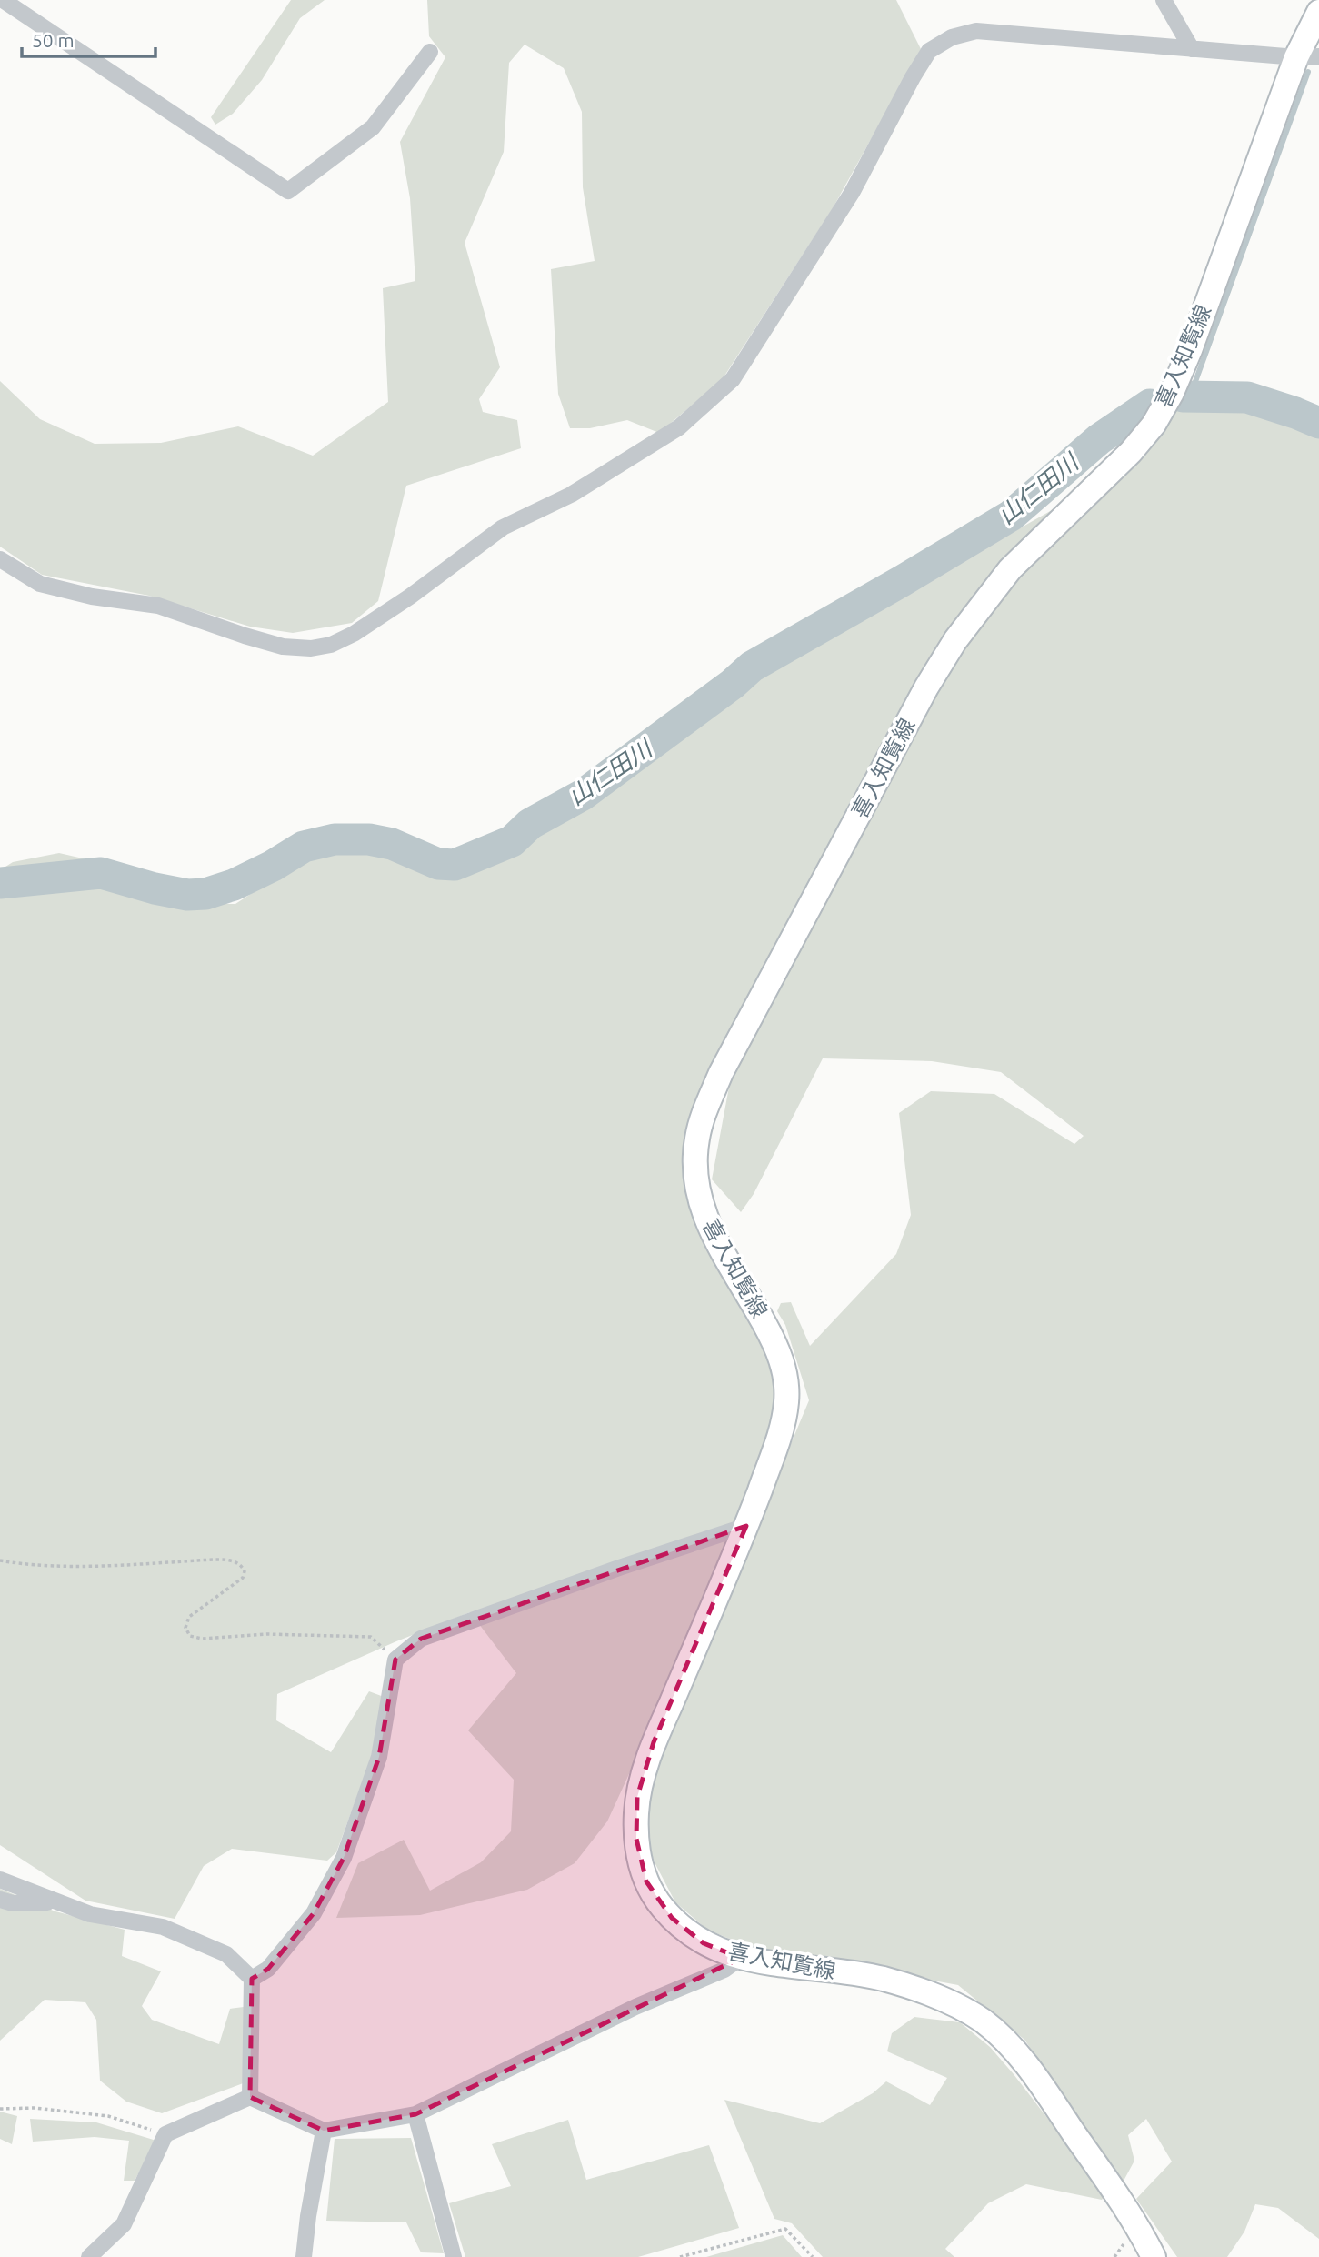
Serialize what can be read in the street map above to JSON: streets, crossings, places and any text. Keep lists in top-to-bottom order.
{
  "streets": {
    "main road": ["喜入知覧線"]
  },
  "water": ["山仁田川"],
  "scale_bar": "50 m"
}
